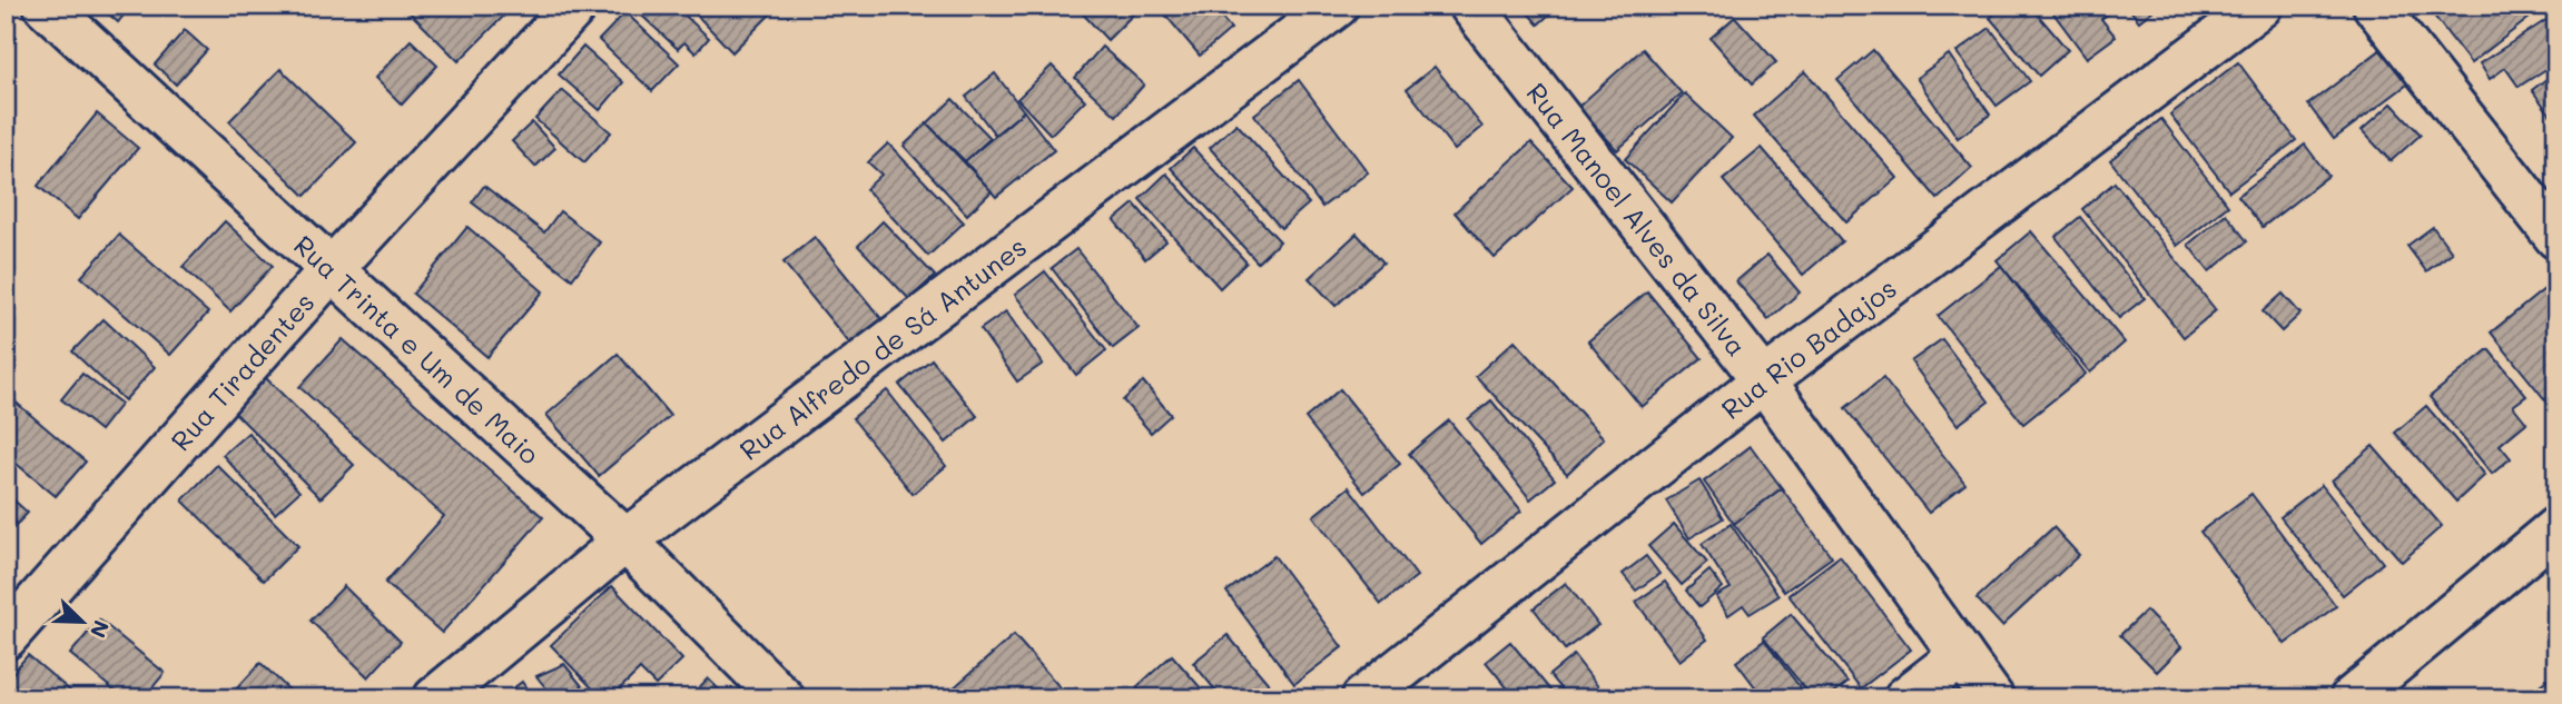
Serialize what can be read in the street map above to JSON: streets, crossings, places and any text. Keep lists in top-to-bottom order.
{
  "streets": {
    "street": [
      "Rua Manoel Alves da Silva",
      "Rua Alfredo de Sá Antunes",
      "Rua Rio Badajos",
      "Rua Trinta e Um de Maio",
      "Rua Tiradentes"
    ]
  },
  "crossings": [
    ["Rua Manoel Alves da Silva", "Rua Rio Badajos"],
    ["Rua Alfredo de Sá Antunes", "Rua Trinta e Um de Maio"],
    ["Rua Trinta e Um de Maio", "Rua Tiradentes"]
  ],
  "north": "bottom right"
}
